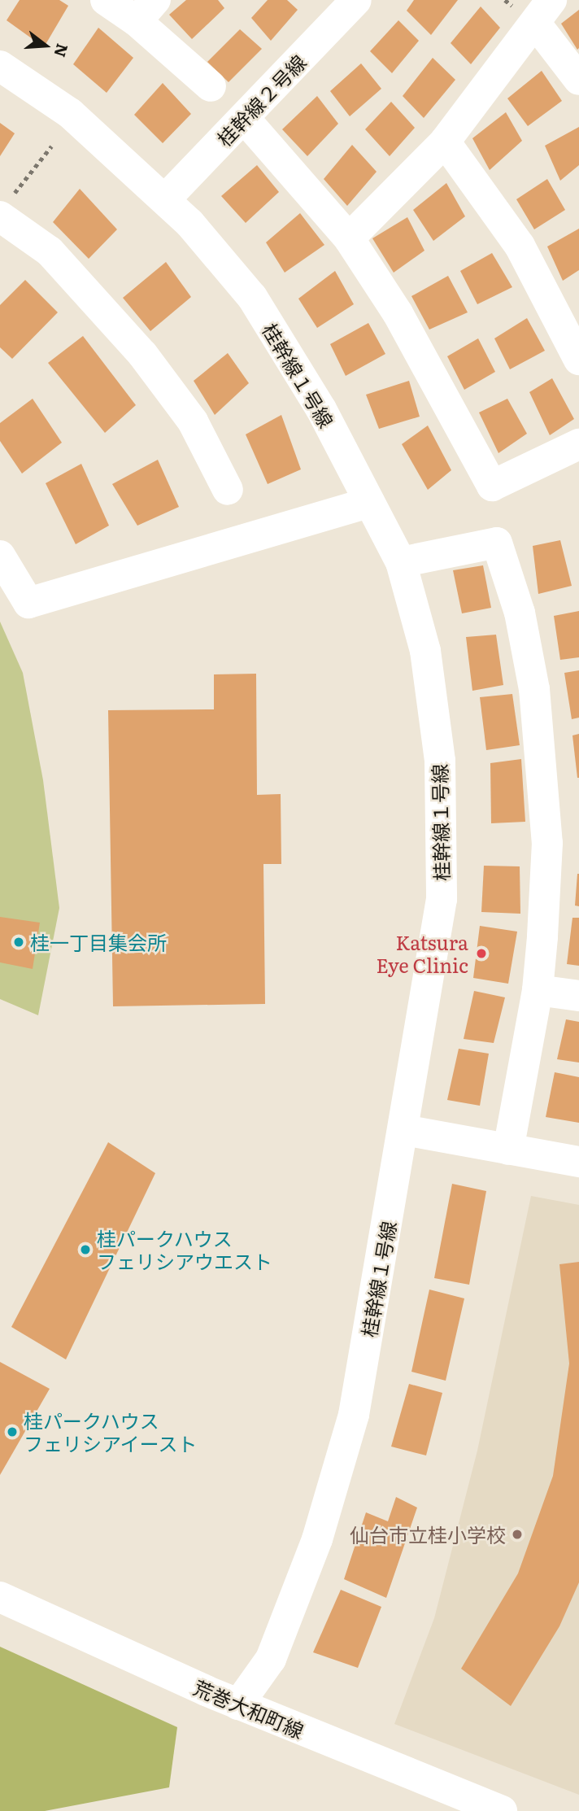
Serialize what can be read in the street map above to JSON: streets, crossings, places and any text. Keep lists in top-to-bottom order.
{
  "streets": {
    "street": ["桂幹線２号線", "桂幹線１号線", "荒巻大和町線"]
  },
  "crossings": [
    ["桂幹線２号線", "桂幹線１号線"],
    ["桂幹線１号線", "荒巻大和町線"]
  ],
  "places": [
    "桂一丁目集会所",
    "Katsura Eye Clinic",
    "桂パークハウス フェリシアウエスト",
    "桂パークハウス フェリシアイースト",
    "仙台市立桂小学校"
  ],
  "north": "right"
}
